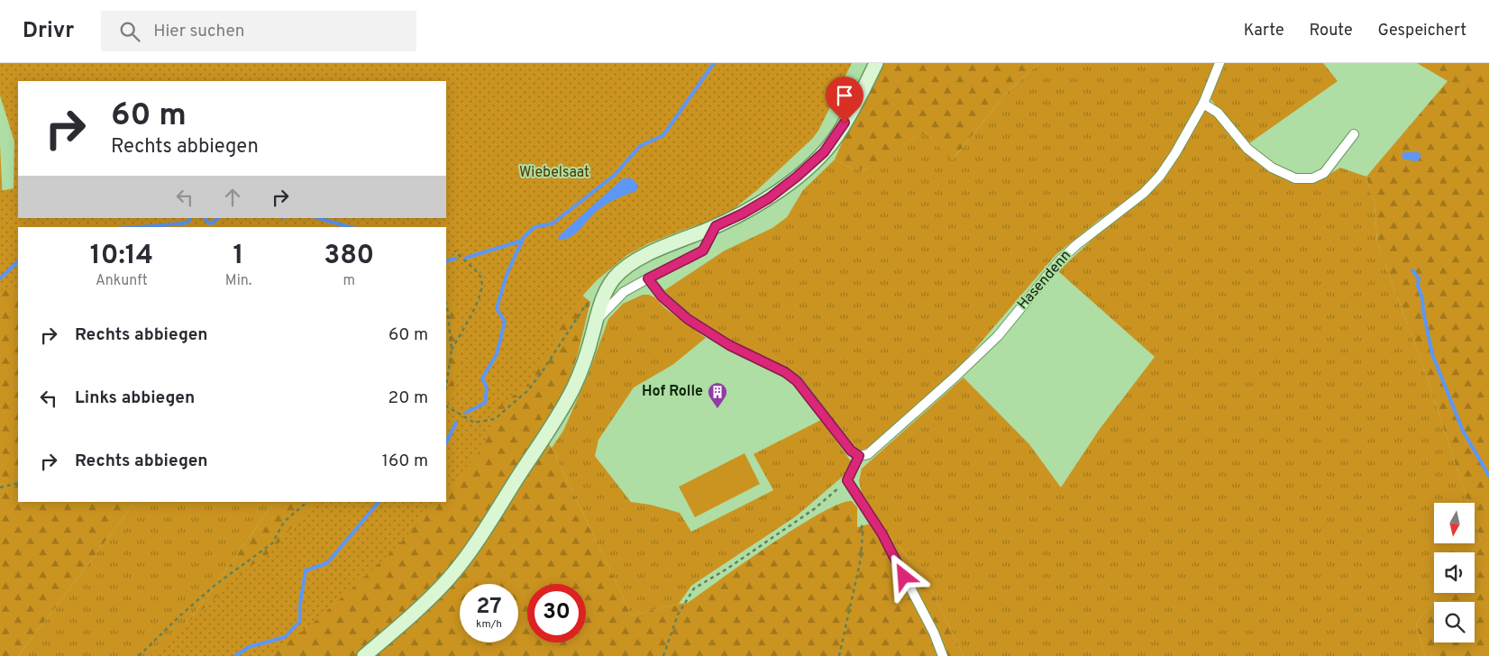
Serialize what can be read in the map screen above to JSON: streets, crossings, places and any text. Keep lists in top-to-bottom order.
{
  "streets": {
    "street": ["Hasendenn"]
  },
  "parks": ["Wiebelsaat"],
  "places": {
    "building": ["Hof Rolle"]
  },
  "north": "bottom",
  "page": {
    "header": "Drivr",
    "search": "Hier suchen",
    "nav": ["Karte", "Route", "Gespeichert"],
    "turn": ["60 m", "Rechts abbiegen"],
    "eta": [
      "10:14",
      "Ankunft",
      "1",
      "Min.",
      "380",
      "m"
    ],
    "list": [
      {
        "name": "Rechts abbiegen",
        "value": "60 m"
      },
      {
        "name": "Links abbiegen",
        "value": "20 m"
      },
      {
        "name": "Rechts abbiegen",
        "value": "160 m"
      }
    ],
    "speed": "27 km/h",
    "limit": "30"
  }
}
